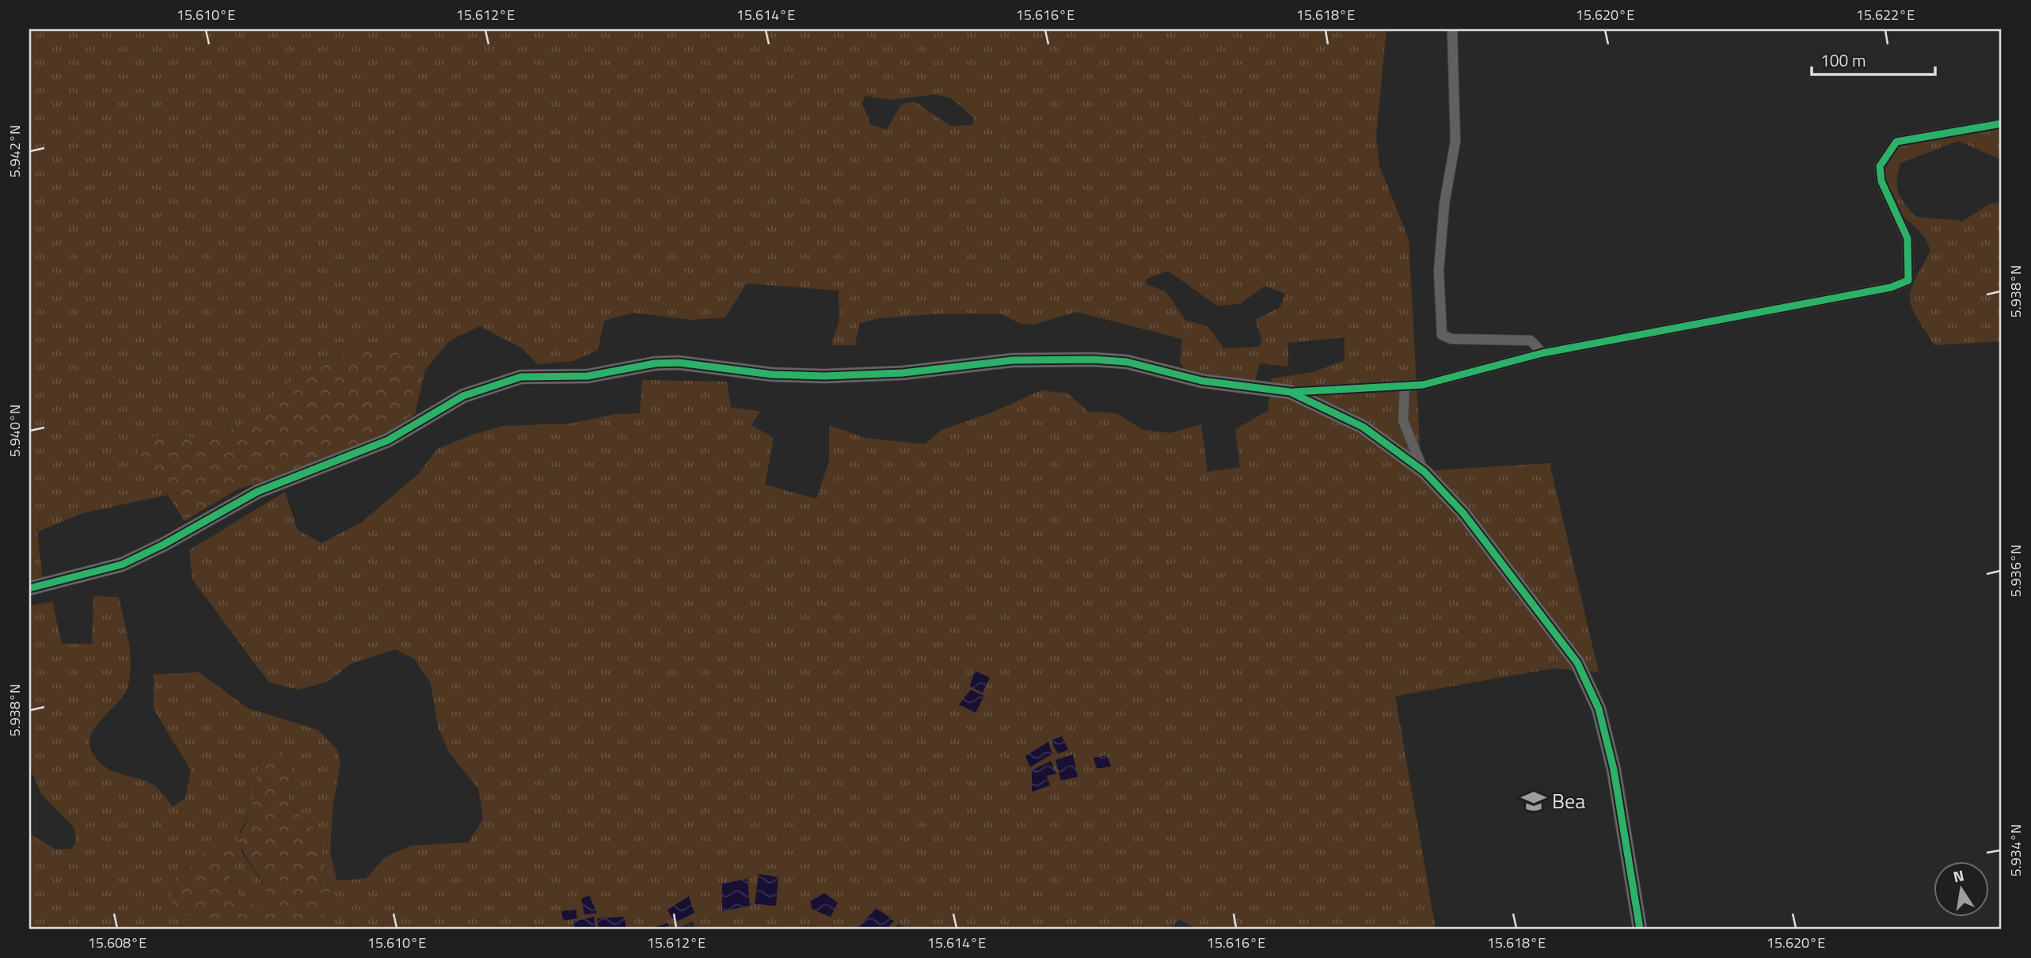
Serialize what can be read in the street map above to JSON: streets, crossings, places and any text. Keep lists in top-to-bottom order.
{
  "places": {
    "school or university": ["Bea"]
  },
  "scale_bar": "100 m",
  "north": "top",
  "coordinates": [
    "15.610°E",
    "15.612°E",
    "15.614°E",
    "15.616°E",
    "15.618°E",
    "15.620°E",
    "15.622°E",
    "5.942°N",
    "5.938°N",
    "5.940°N",
    "5.936°N",
    "5.934°N",
    "15.608°E"
  ]
}
